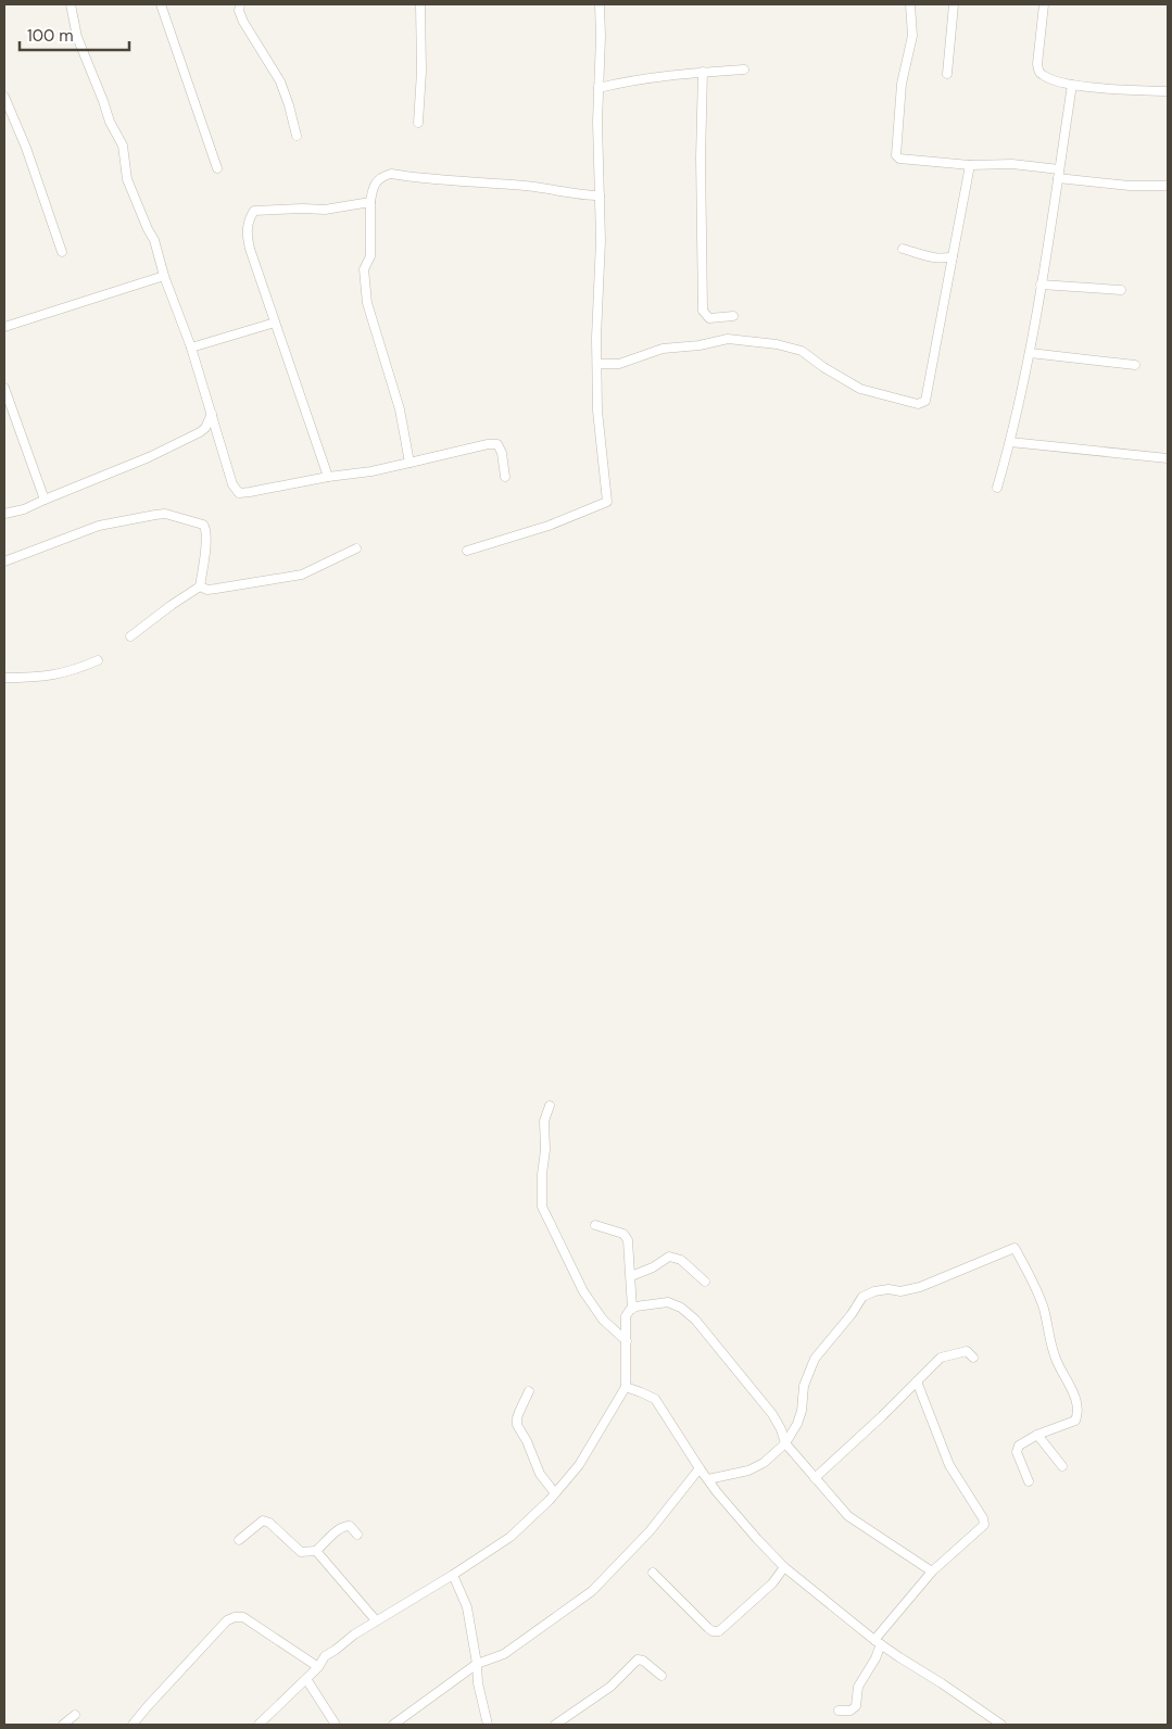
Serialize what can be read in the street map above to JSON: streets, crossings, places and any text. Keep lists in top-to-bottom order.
{
  "scale_bar": "100 m"
}
